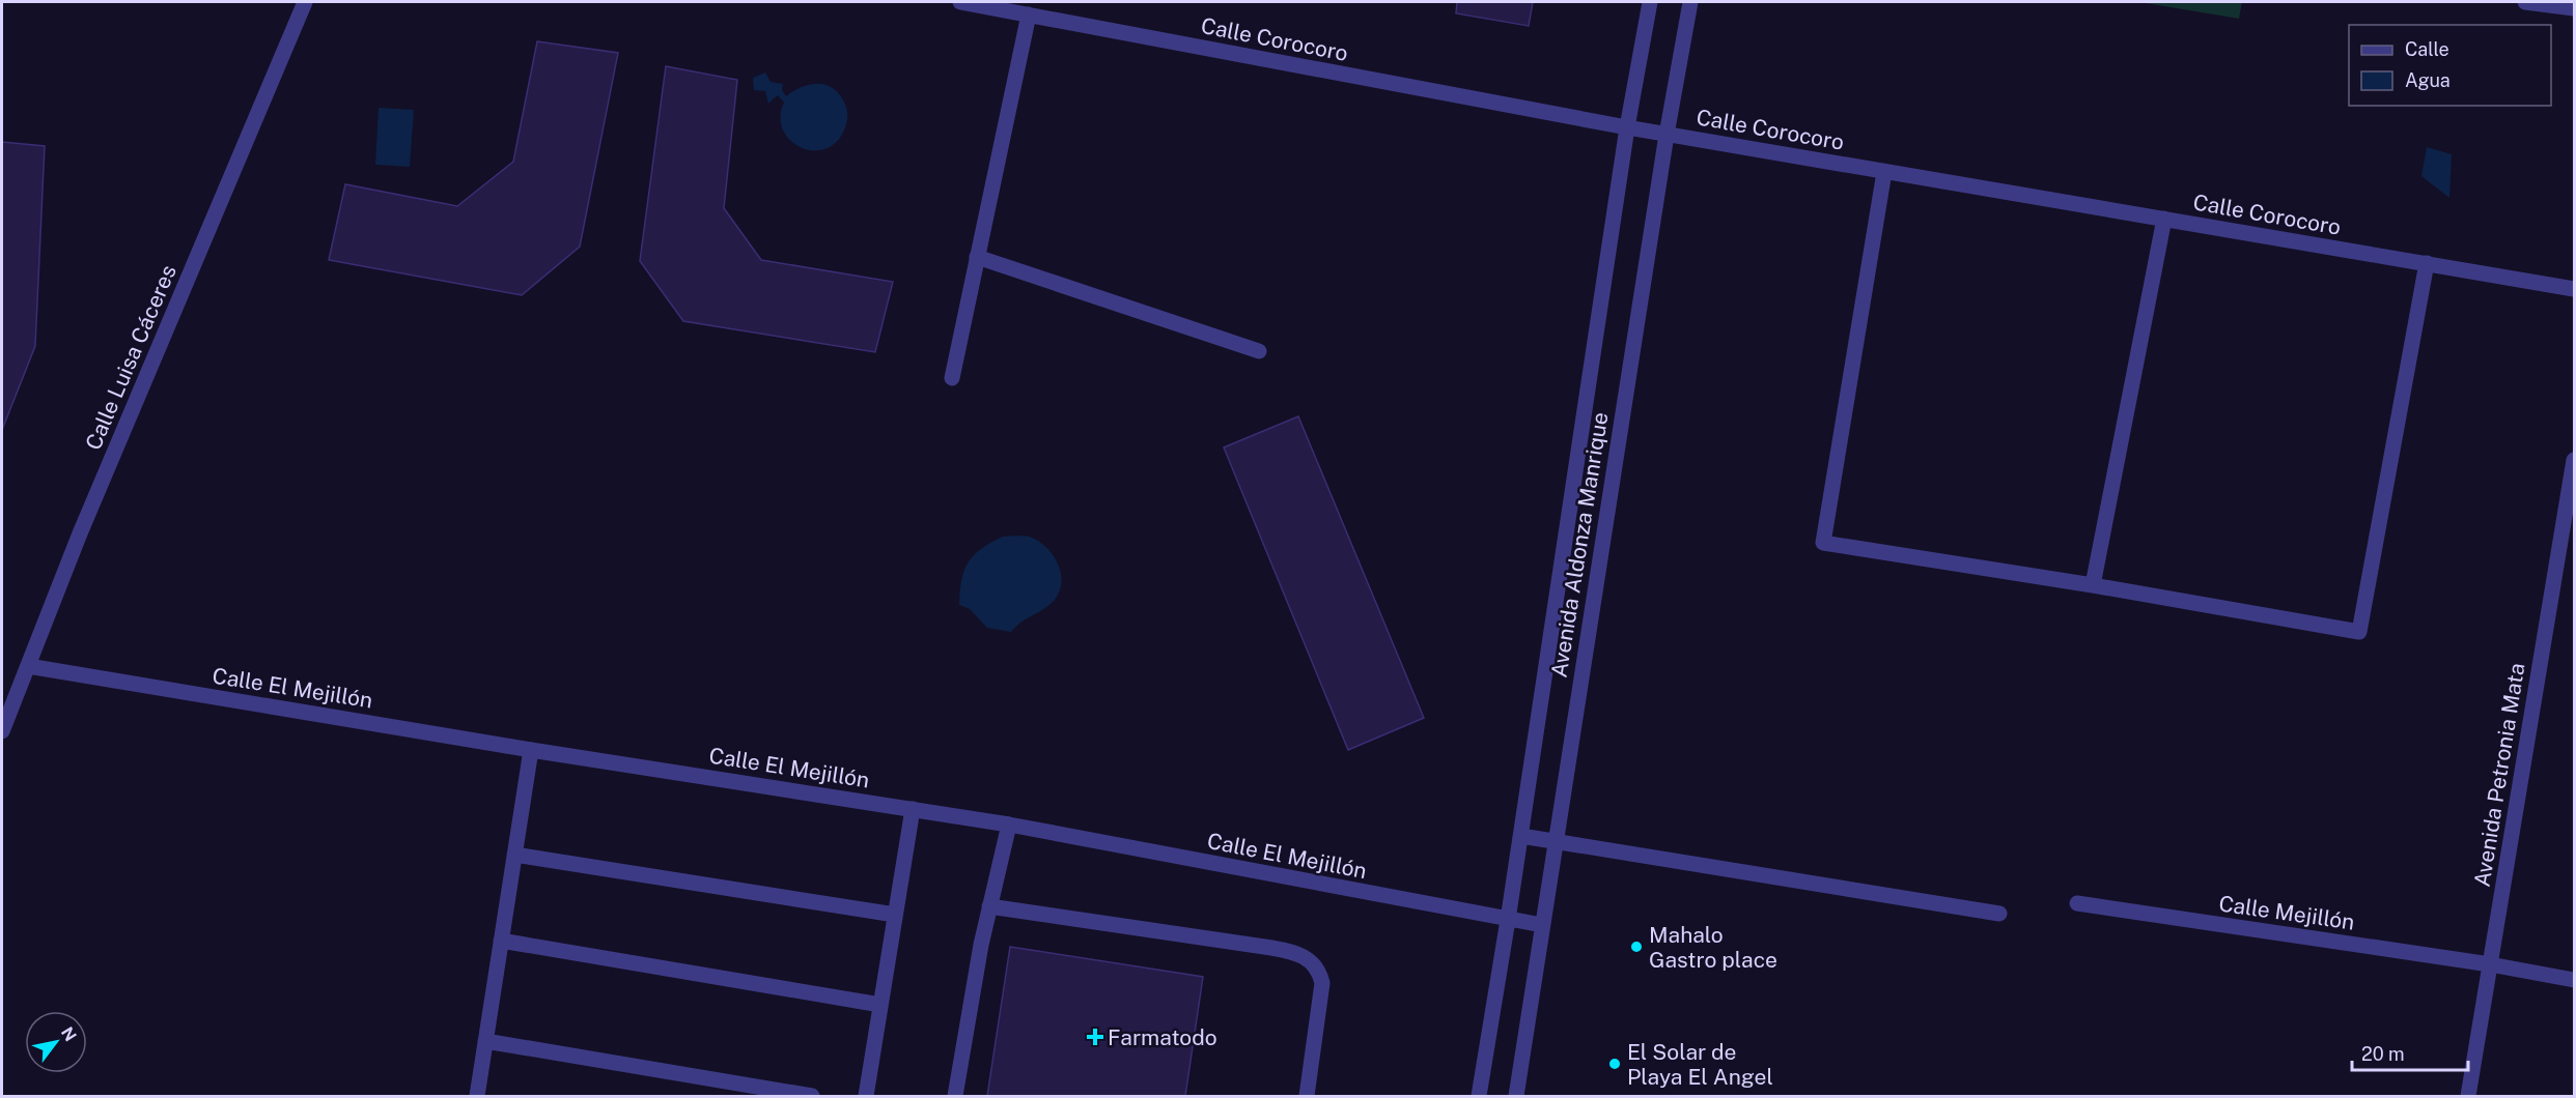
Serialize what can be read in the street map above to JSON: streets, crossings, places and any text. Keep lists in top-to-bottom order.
{
  "streets": {
    "street": [
      "Calle Corocoro",
      "Calle Luisa Cáceres",
      "Avenida Aldonza Manrique",
      "Calle El Mejillón",
      "Avenida Petronia Mata",
      "Calle Mejillón"
    ]
  },
  "crossings": [
    ["Calle Corocoro", "Avenida Aldonza Manrique"],
    ["Calle Luisa Cáceres", "Calle El Mejillón"],
    ["Avenida Aldonza Manrique", "Calle El Mejillón"],
    ["Avenida Petronia Mata", "Calle Mejillón"]
  ],
  "places": {
    "other": ["Mahalo Gastro place", "El Solar de Playa El Angel"],
    "health": ["Farmatodo"]
  },
  "legend": ["Calle", "Agua"],
  "scale_bar": "20 m",
  "north": "top right"
}
